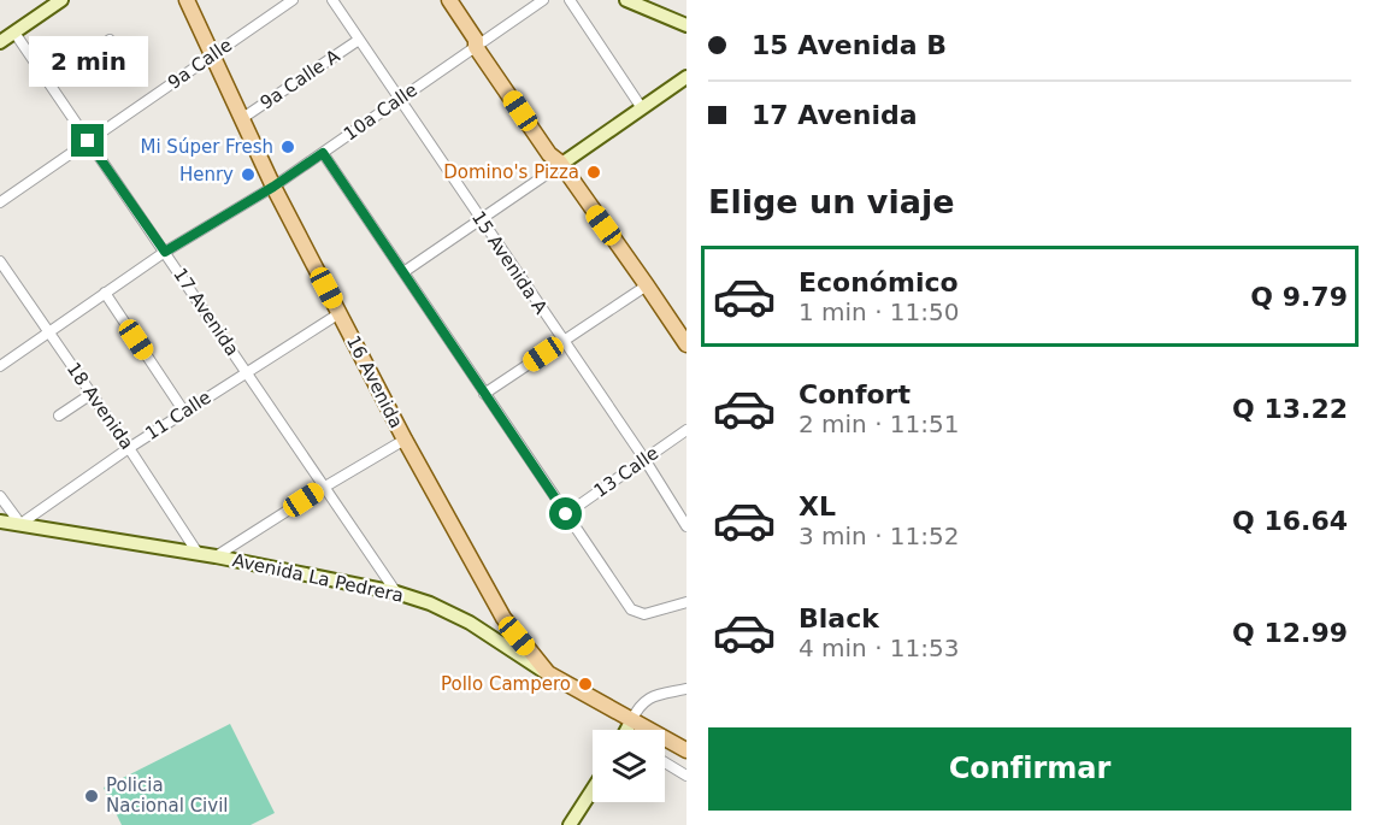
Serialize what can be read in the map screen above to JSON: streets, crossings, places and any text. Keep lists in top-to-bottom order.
{
  "streets": {
    "main road": ["16 Avenida", "Avenida La Pedrera"],
    "street": [
      "9a Calle",
      "9a Calle A",
      "10a Calle",
      "15 Avenida A",
      "17 Avenida",
      "18 Avenida",
      "11 Calle",
      "13 Calle"
    ]
  },
  "crossings": [
    ["9a Calle", "17 Avenida"],
    ["9a Calle", "16 Avenida"],
    ["9a Calle A", "15 Avenida A"],
    ["9a Calle A", "16 Avenida"],
    ["10a Calle", "15 Avenida A"],
    ["10a Calle", "17 Avenida"],
    ["10a Calle", "16 Avenida"],
    ["10a Calle", "18 Avenida"],
    ["15 Avenida A", "13 Calle"],
    ["17 Avenida", "11 Calle"],
    ["17 Avenida", "Avenida La Pedrera"],
    ["16 Avenida", "11 Calle"],
    ["16 Avenida", "Avenida La Pedrera"],
    ["18 Avenida", "11 Calle"],
    ["18 Avenida", "Avenida La Pedrera"],
    ["11 Calle", "Avenida La Pedrera"]
  ],
  "places": [
    "Mi Súper Fresh",
    "Domino's Pizza",
    "Henry",
    "Pollo Campero",
    "Policia Nacional Civil"
  ],
  "page": {
    "banner": ["15 Avenida B", "17 Avenida"],
    "bubble": "2 min",
    "heading": "Elige un viaje",
    "list": [
      {
        "name": "Económico",
        "note": "1 min · 11:50",
        "value": "Q 9.79"
      },
      {
        "name": "Confort",
        "note": "2 min · 11:51",
        "value": "Q 13.22"
      },
      {
        "name": "XL",
        "note": "3 min · 11:52",
        "value": "Q 16.64"
      },
      {
        "name": "Black",
        "note": "4 min · 11:53",
        "value": "Q 12.99"
      }
    ],
    "buttons": "Confirmar"
  }
}
